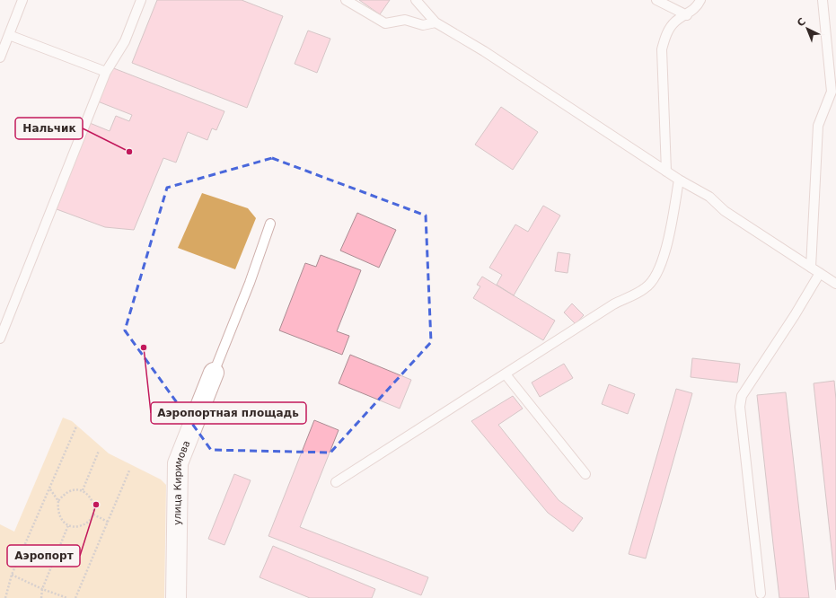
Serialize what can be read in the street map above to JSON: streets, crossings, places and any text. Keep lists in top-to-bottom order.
{
  "streets": {
    "main road": ["улица Киримова"]
  },
  "places": ["Нальчик", "Аэропортная площадь", "Аэропорт"],
  "north": "top left"
}
